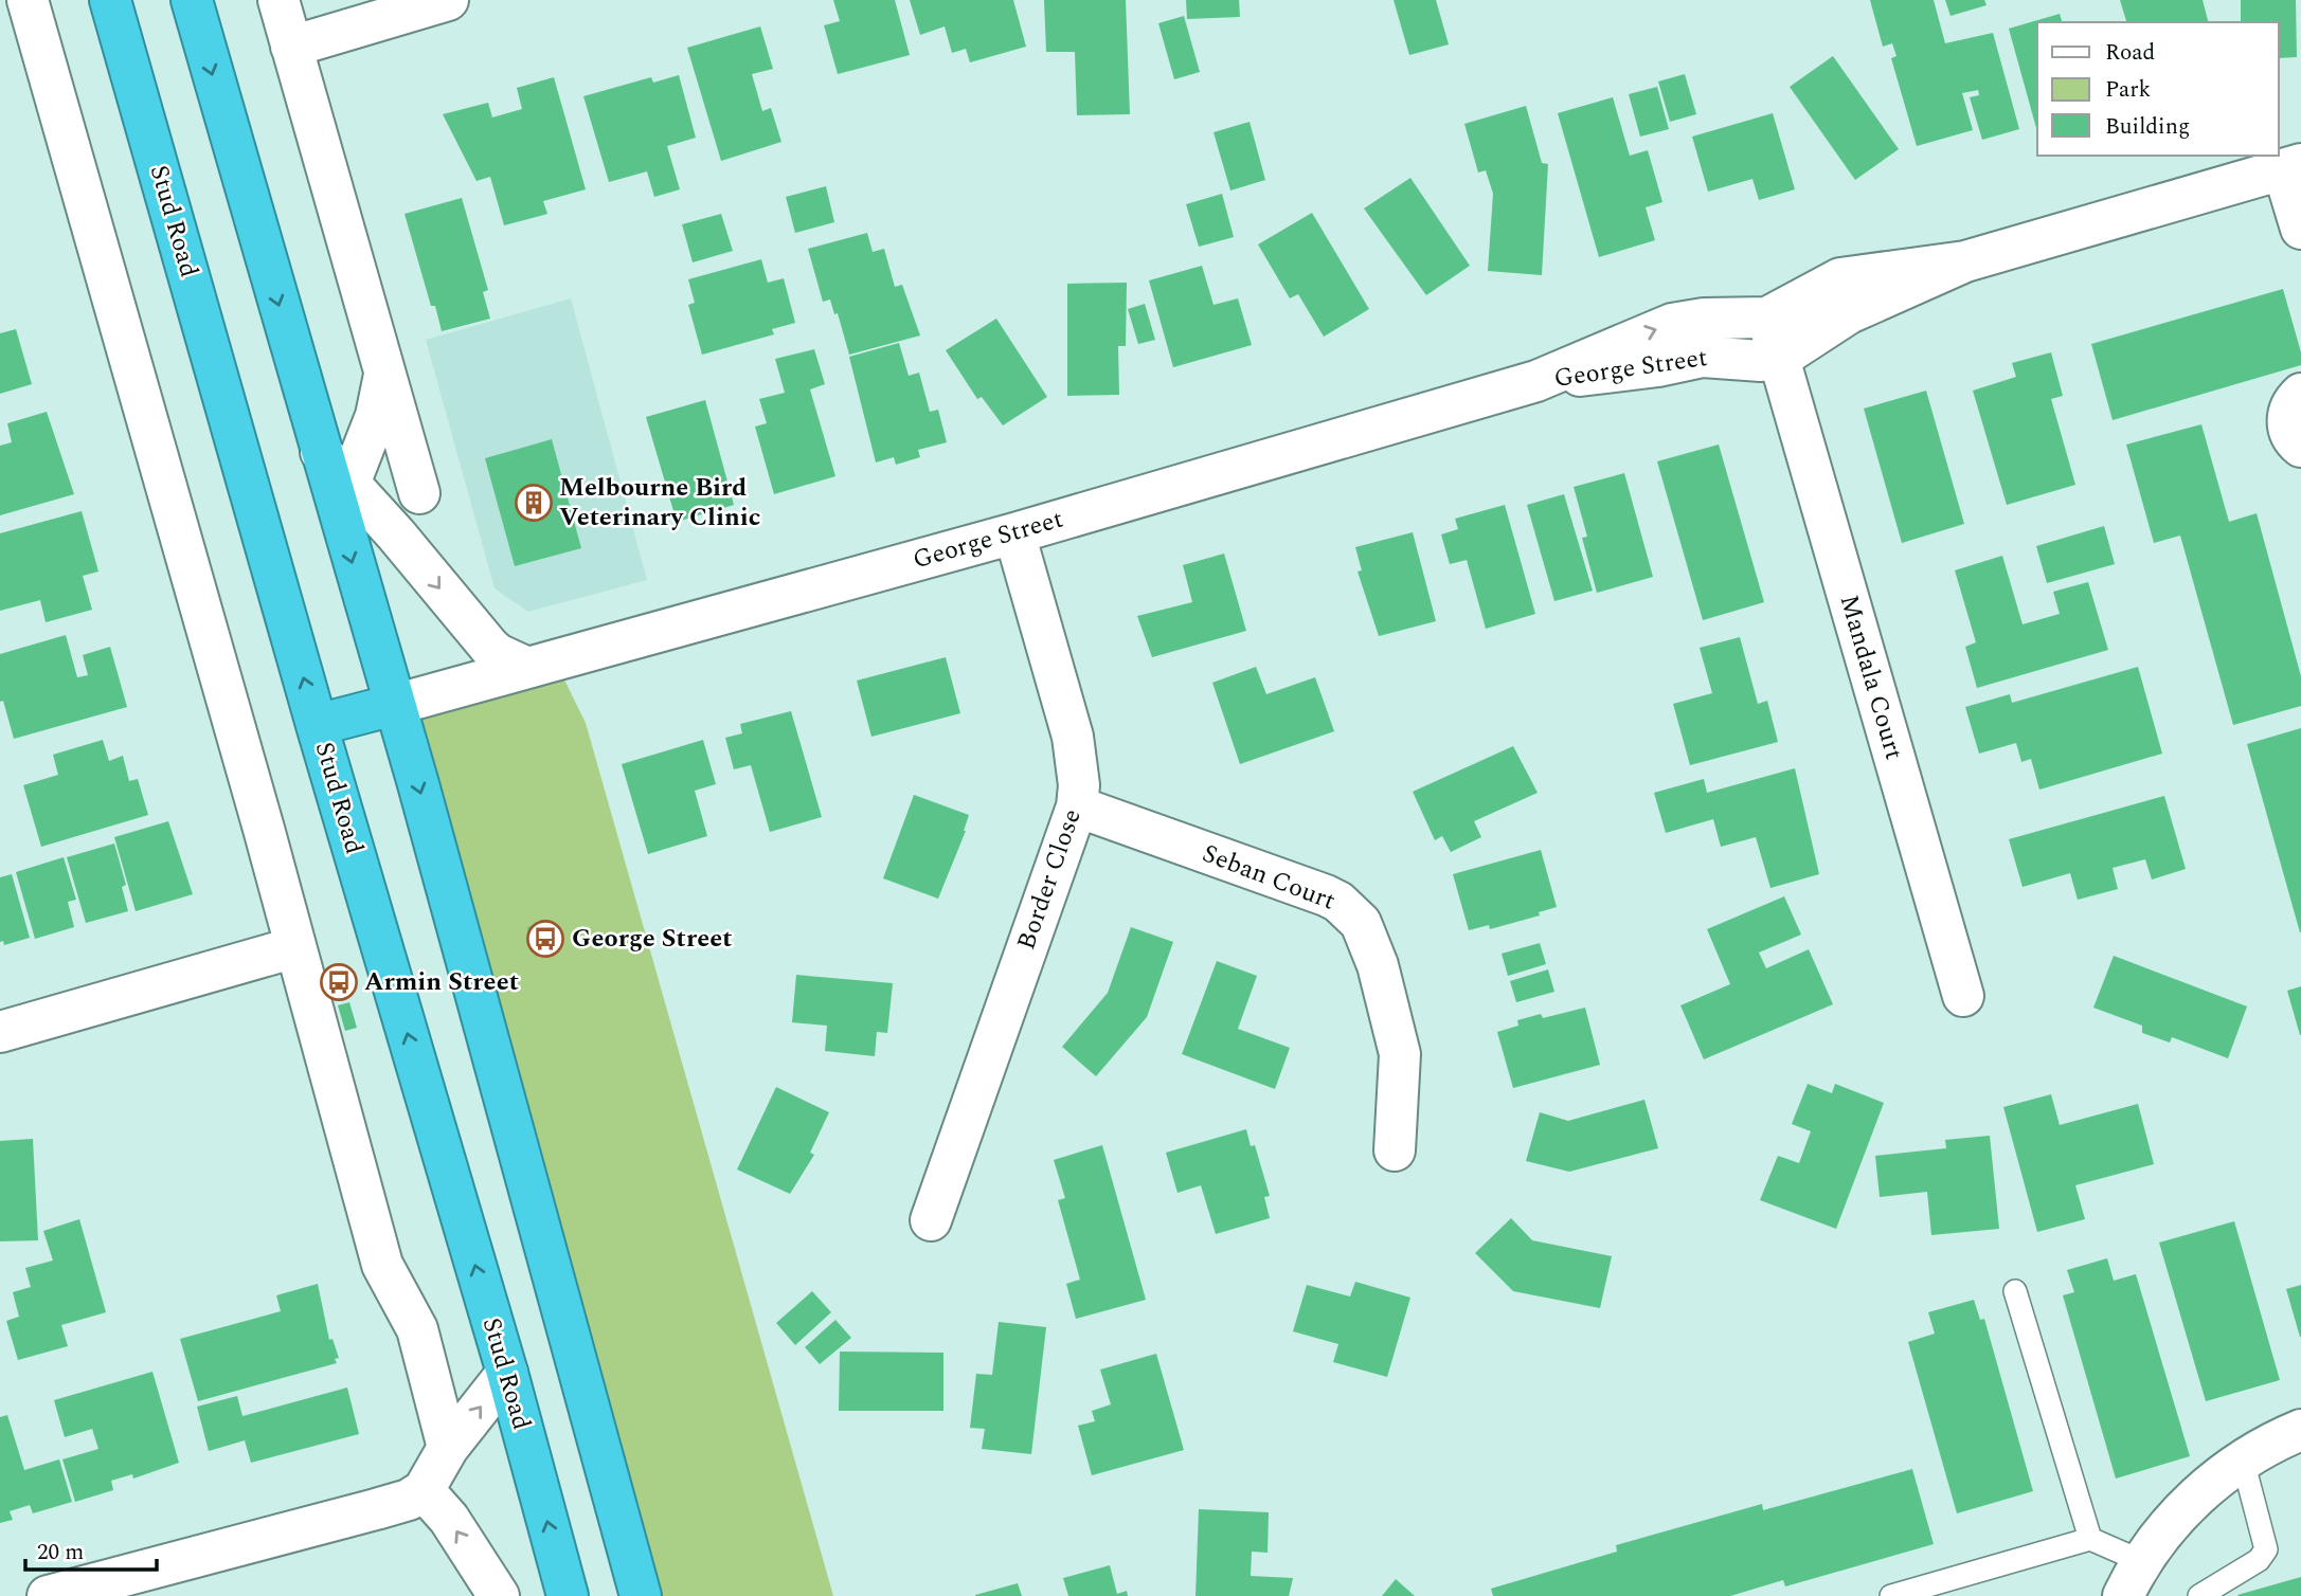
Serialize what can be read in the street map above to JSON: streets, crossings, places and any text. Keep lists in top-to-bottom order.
{
  "streets": {
    "highway": ["Stud Road"],
    "street": [
      "George Street",
      "Mandala Court",
      "Seban Court",
      "Border Close"
    ]
  },
  "crossings": [
    ["George Street", "Mandala Court"],
    ["George Street", "Border Close"],
    ["Seban Court", "Border Close"]
  ],
  "places": {
    "building": ["Melbourne Bird Veterinary Clinic"],
    "bus stop": ["George Street", "Armin Street"]
  },
  "legend": ["Road", "Park", "Building"],
  "scale_bar": "20 m"
}
